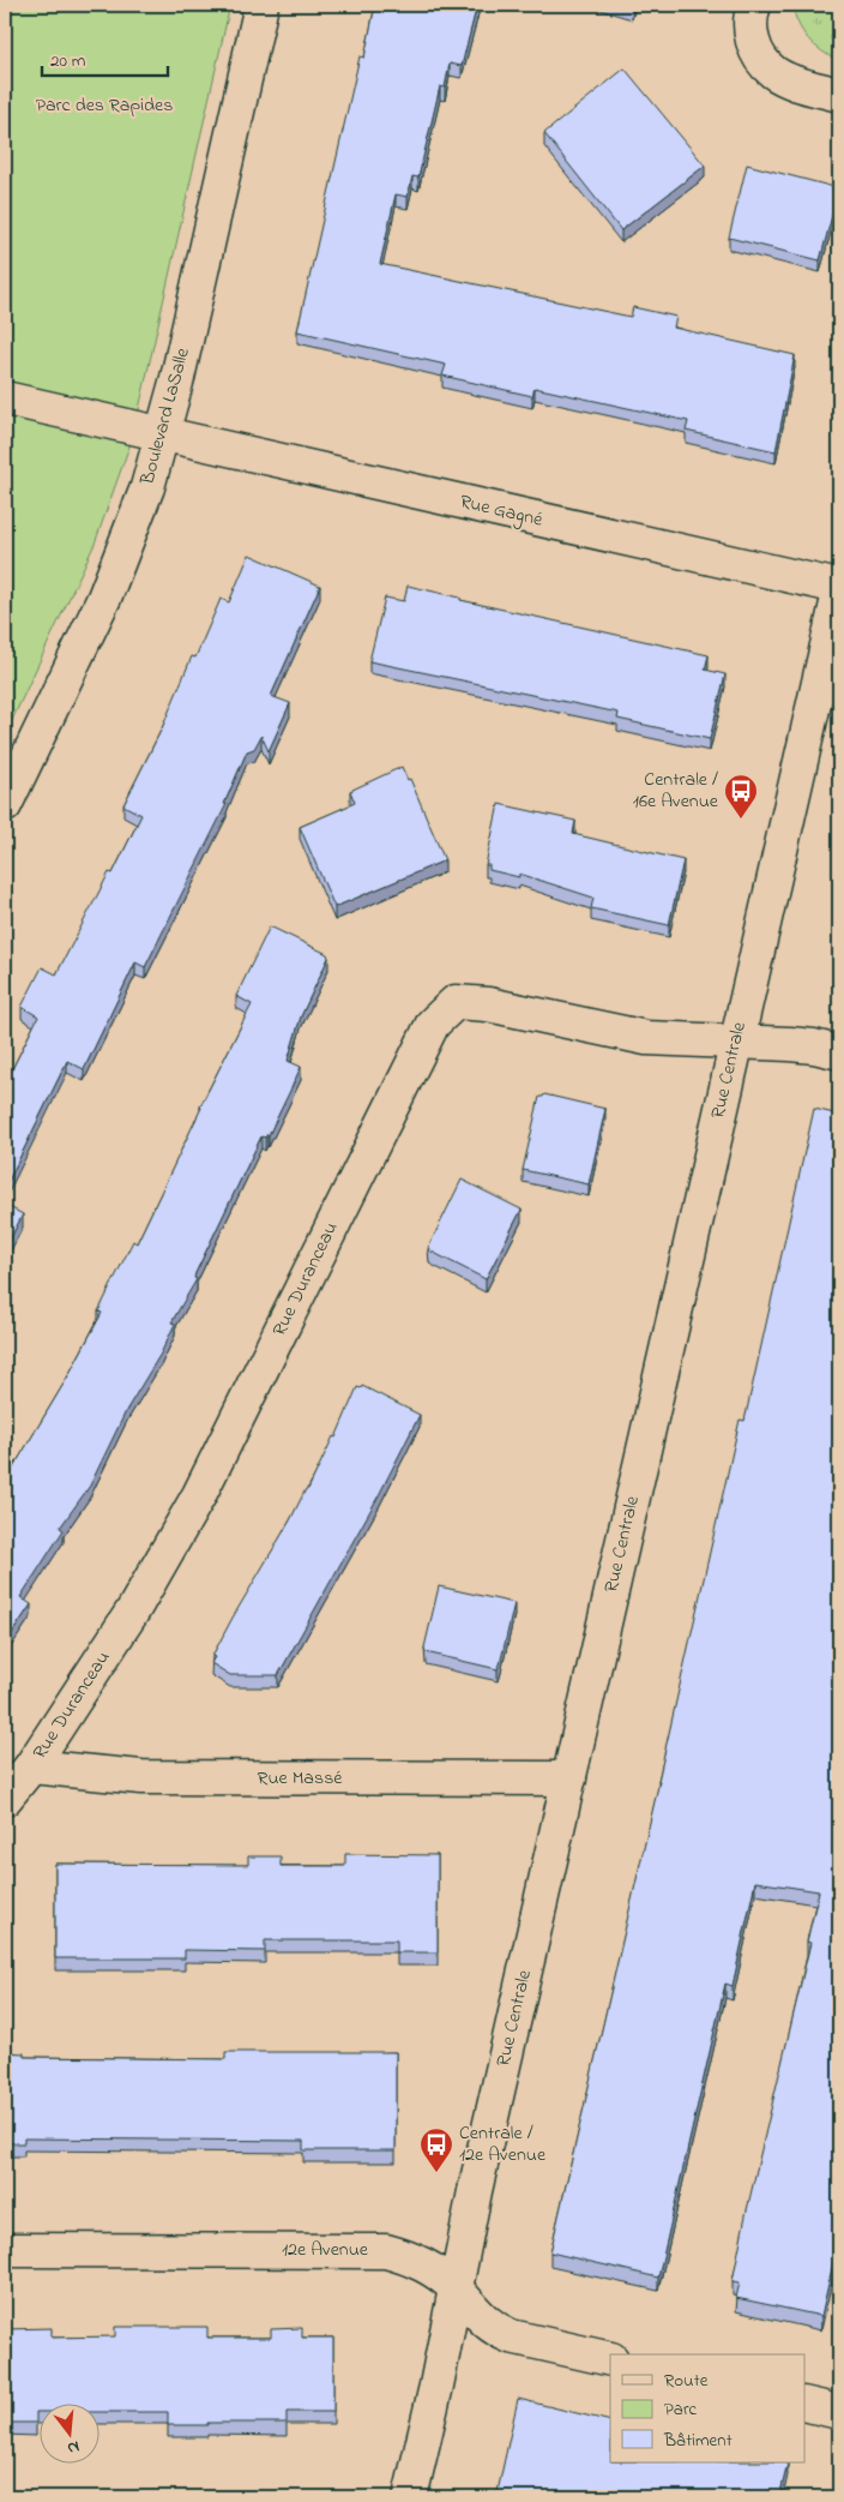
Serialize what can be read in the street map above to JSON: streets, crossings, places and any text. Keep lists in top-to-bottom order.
{
  "streets": {
    "street": [
      "Boulevard LaSalle",
      "Rue Gagné",
      "Rue Centrale",
      "Rue Duranceau",
      "Rue Massé",
      "12e Avenue"
    ]
  },
  "crossings": [
    ["Boulevard LaSalle", "Rue Gagné"],
    ["Rue Centrale", "Rue Duranceau"],
    ["Rue Centrale", "Rue Massé"],
    ["Rue Centrale", "12e Avenue"],
    ["Rue Duranceau", "Rue Massé"]
  ],
  "parks": ["Parc des Rapides"],
  "places": {
    "bus stop": ["Centrale / 16e Avenue", "Centrale / 12e Avenue"]
  },
  "legend": ["Route", "Parc", "Bâtiment"],
  "scale_bar": "20 m",
  "north": "bottom"
}
